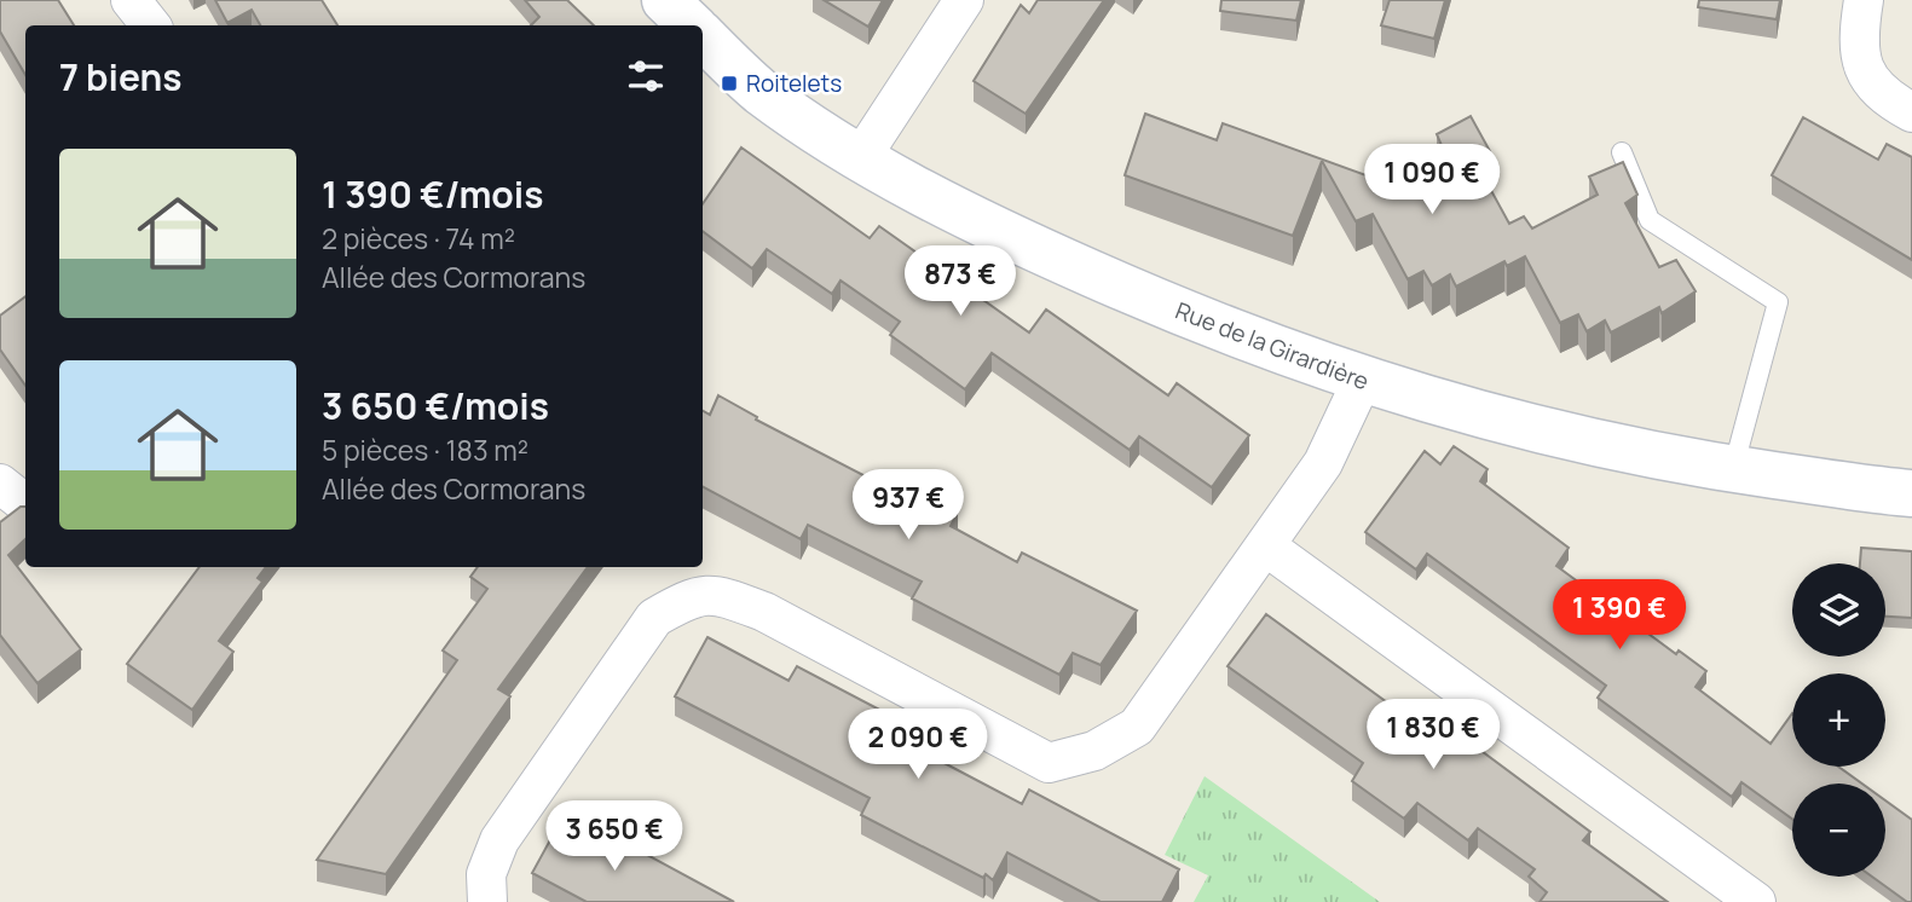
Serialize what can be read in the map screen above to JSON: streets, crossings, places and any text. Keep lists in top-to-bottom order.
{
  "streets": {
    "street": ["Rue de la Girardière"]
  },
  "places": {
    "transit": ["Roitelets"]
  },
  "page": {
    "heading": "7 biens",
    "list": [
      {
        "name": "1 390 €/mois",
        "note": "2 pièces · 74 m² · Allée des Cormorans"
      },
      {
        "name": "3 650 €/mois",
        "note": "5 pièces · 183 m² · Allée des Cormorans"
      }
    ],
    "price": [
      "1 090 €",
      "873 €",
      "937 €",
      "1 390 €",
      "1 830 €",
      "2 090 €",
      "3 650 €"
    ],
    "map_buttons": ["+", "−"]
  }
}
